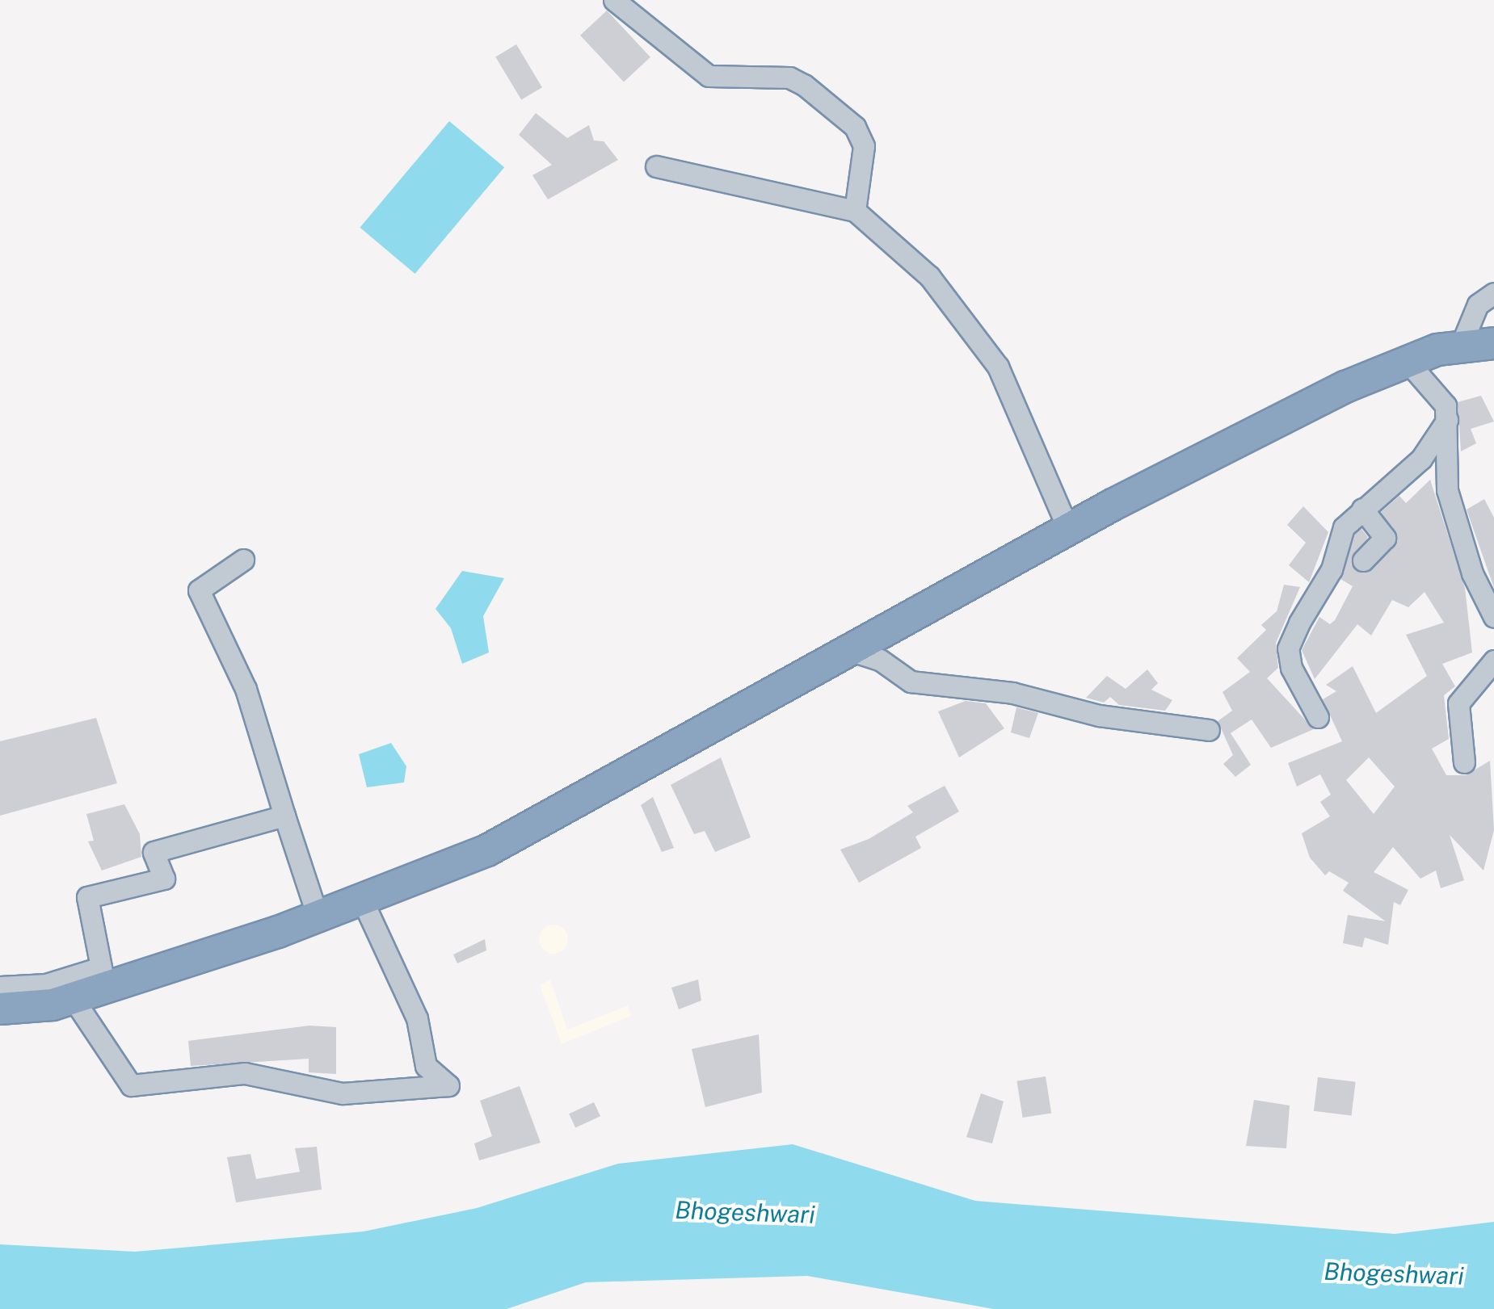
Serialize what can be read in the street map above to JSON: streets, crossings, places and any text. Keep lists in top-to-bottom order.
{
  "water": ["Bhogeshwari"]
}
